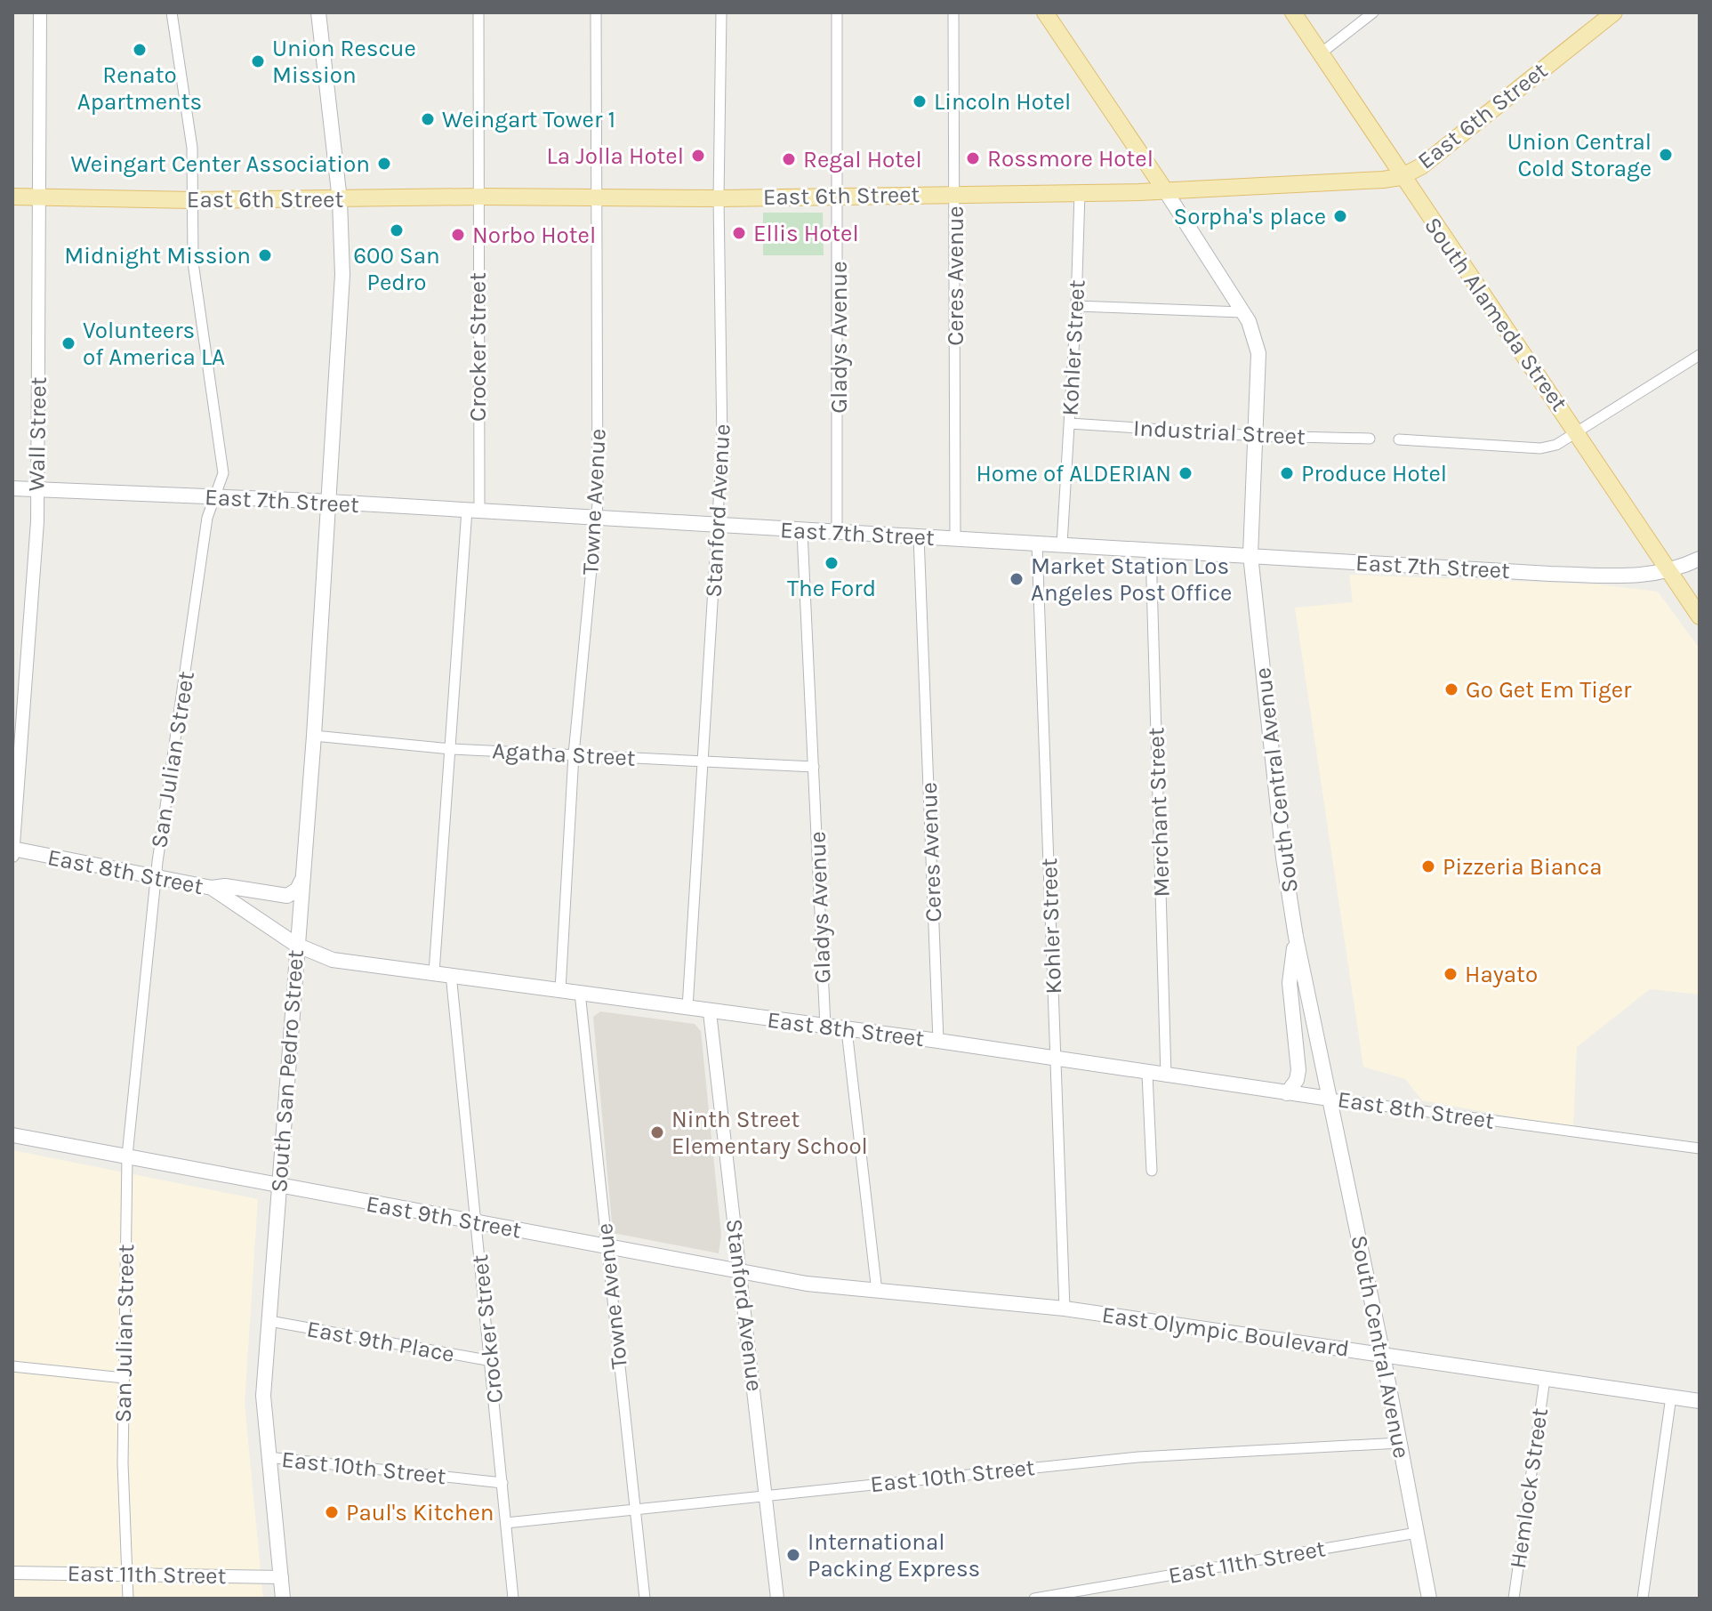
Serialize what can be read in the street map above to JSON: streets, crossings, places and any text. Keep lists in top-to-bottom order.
{
  "streets": {
    "main road": [
      "East 6th Street",
      "South Alameda Street",
      "East 7th Street",
      "South Central Avenue",
      "East 8th Street",
      "South San Pedro Street",
      "East 9th Street",
      "East Olympic Boulevard"
    ],
    "street": [
      "Ceres Avenue",
      "Gladys Avenue",
      "Crocker Street",
      "Kohler Street",
      "Industrial Street",
      "Wall Street",
      "Towne Avenue",
      "Stanford Avenue",
      "Agatha Street",
      "San Julian Street",
      "Merchant Street",
      "East 9th Place",
      "East 10th Street",
      "Hemlock Street",
      "East 11th Street"
    ]
  },
  "crossings": [
    ["East 6th Street", "Ceres Avenue"],
    ["East 6th Street", "South Alameda Street"],
    ["East 6th Street", "Gladys Avenue"],
    ["East 6th Street", "Crocker Street"],
    ["East 6th Street", "Kohler Street"],
    ["East 6th Street", "Wall Street"],
    ["East 6th Street", "Towne Avenue"],
    ["East 6th Street", "Stanford Avenue"],
    ["East 6th Street", "San Julian Street"],
    ["East 6th Street", "South Central Avenue"],
    ["Ceres Avenue", "East 7th Street"],
    ["Ceres Avenue", "East 8th Street"],
    ["South Alameda Street", "East 7th Street"],
    ["Gladys Avenue", "East 7th Street"],
    ["Gladys Avenue", "Agatha Street"],
    ["Gladys Avenue", "East 8th Street"],
    ["Crocker Street", "East 7th Street"],
    ["Crocker Street", "Agatha Street"],
    ["Crocker Street", "East 8th Street"],
    ["Crocker Street", "East 9th Street"],
    ["Crocker Street", "East 9th Place"],
    ["Crocker Street", "East 10th Street"],
    ["Kohler Street", "Industrial Street"],
    ["Kohler Street", "East 7th Street"],
    ["Kohler Street", "East 8th Street"],
    ["Kohler Street", "East Olympic Boulevard"],
    ["Industrial Street", "South Central Avenue"],
    ["Wall Street", "East 7th Street"],
    ["Wall Street", "East 8th Street"],
    ["East 7th Street", "Towne Avenue"],
    ["East 7th Street", "Stanford Avenue"],
    ["East 7th Street", "San Julian Street"],
    ["East 7th Street", "South Central Avenue"],
    ["East 7th Street", "Merchant Street"],
    ["East 7th Street", "South San Pedro Street"],
    ["Towne Avenue", "Agatha Street"],
    ["Towne Avenue", "East 8th Street"],
    ["Towne Avenue", "East 9th Street"],
    ["Towne Avenue", "East 10th Street"],
    ["Stanford Avenue", "Agatha Street"],
    ["Stanford Avenue", "East 8th Street"],
    ["Stanford Avenue", "East 9th Street"],
    ["Stanford Avenue", "East 10th Street"],
    ["Agatha Street", "South San Pedro Street"],
    ["San Julian Street", "East 8th Street"],
    ["San Julian Street", "East 9th Street"],
    ["San Julian Street", "East 11th Street"],
    ["South Central Avenue", "East 8th Street"],
    ["South Central Avenue", "East Olympic Boulevard"],
    ["South Central Avenue", "East 10th Street"],
    ["South Central Avenue", "East 11th Street"],
    ["Merchant Street", "East 8th Street"],
    ["East 8th Street", "South San Pedro Street"],
    ["South San Pedro Street", "East 9th Street"],
    ["South San Pedro Street", "East 9th Place"],
    ["South San Pedro Street", "East 10th Street"],
    ["South San Pedro Street", "East 11th Street"],
    ["East 9th Street", "East Olympic Boulevard"],
    ["East Olympic Boulevard", "Hemlock Street"]
  ],
  "places": [
    "Renato Apartments",
    "Union Rescue Mission",
    "Lincoln Hotel",
    "Weingart Tower 1",
    "Union Central Cold Storage",
    "La Jolla Hotel",
    "Rossmore Hotel",
    "Regal Hotel",
    "Weingart Center Association",
    "Sorpha's place",
    "600 San Pedro",
    "Ellis Hotel",
    "Norbo Hotel",
    "Midnight Mission",
    "Volunteers of America LA",
    "Home of ALDERIAN",
    "Produce Hotel",
    "The Ford",
    "Market Station Los Angeles Post Office",
    "Go Get Em Tiger",
    "Pizzeria Bianca",
    "Hayato",
    "Ninth Street Elementary School",
    "Paul's Kitchen",
    "International Packing Express"
  ]
}
